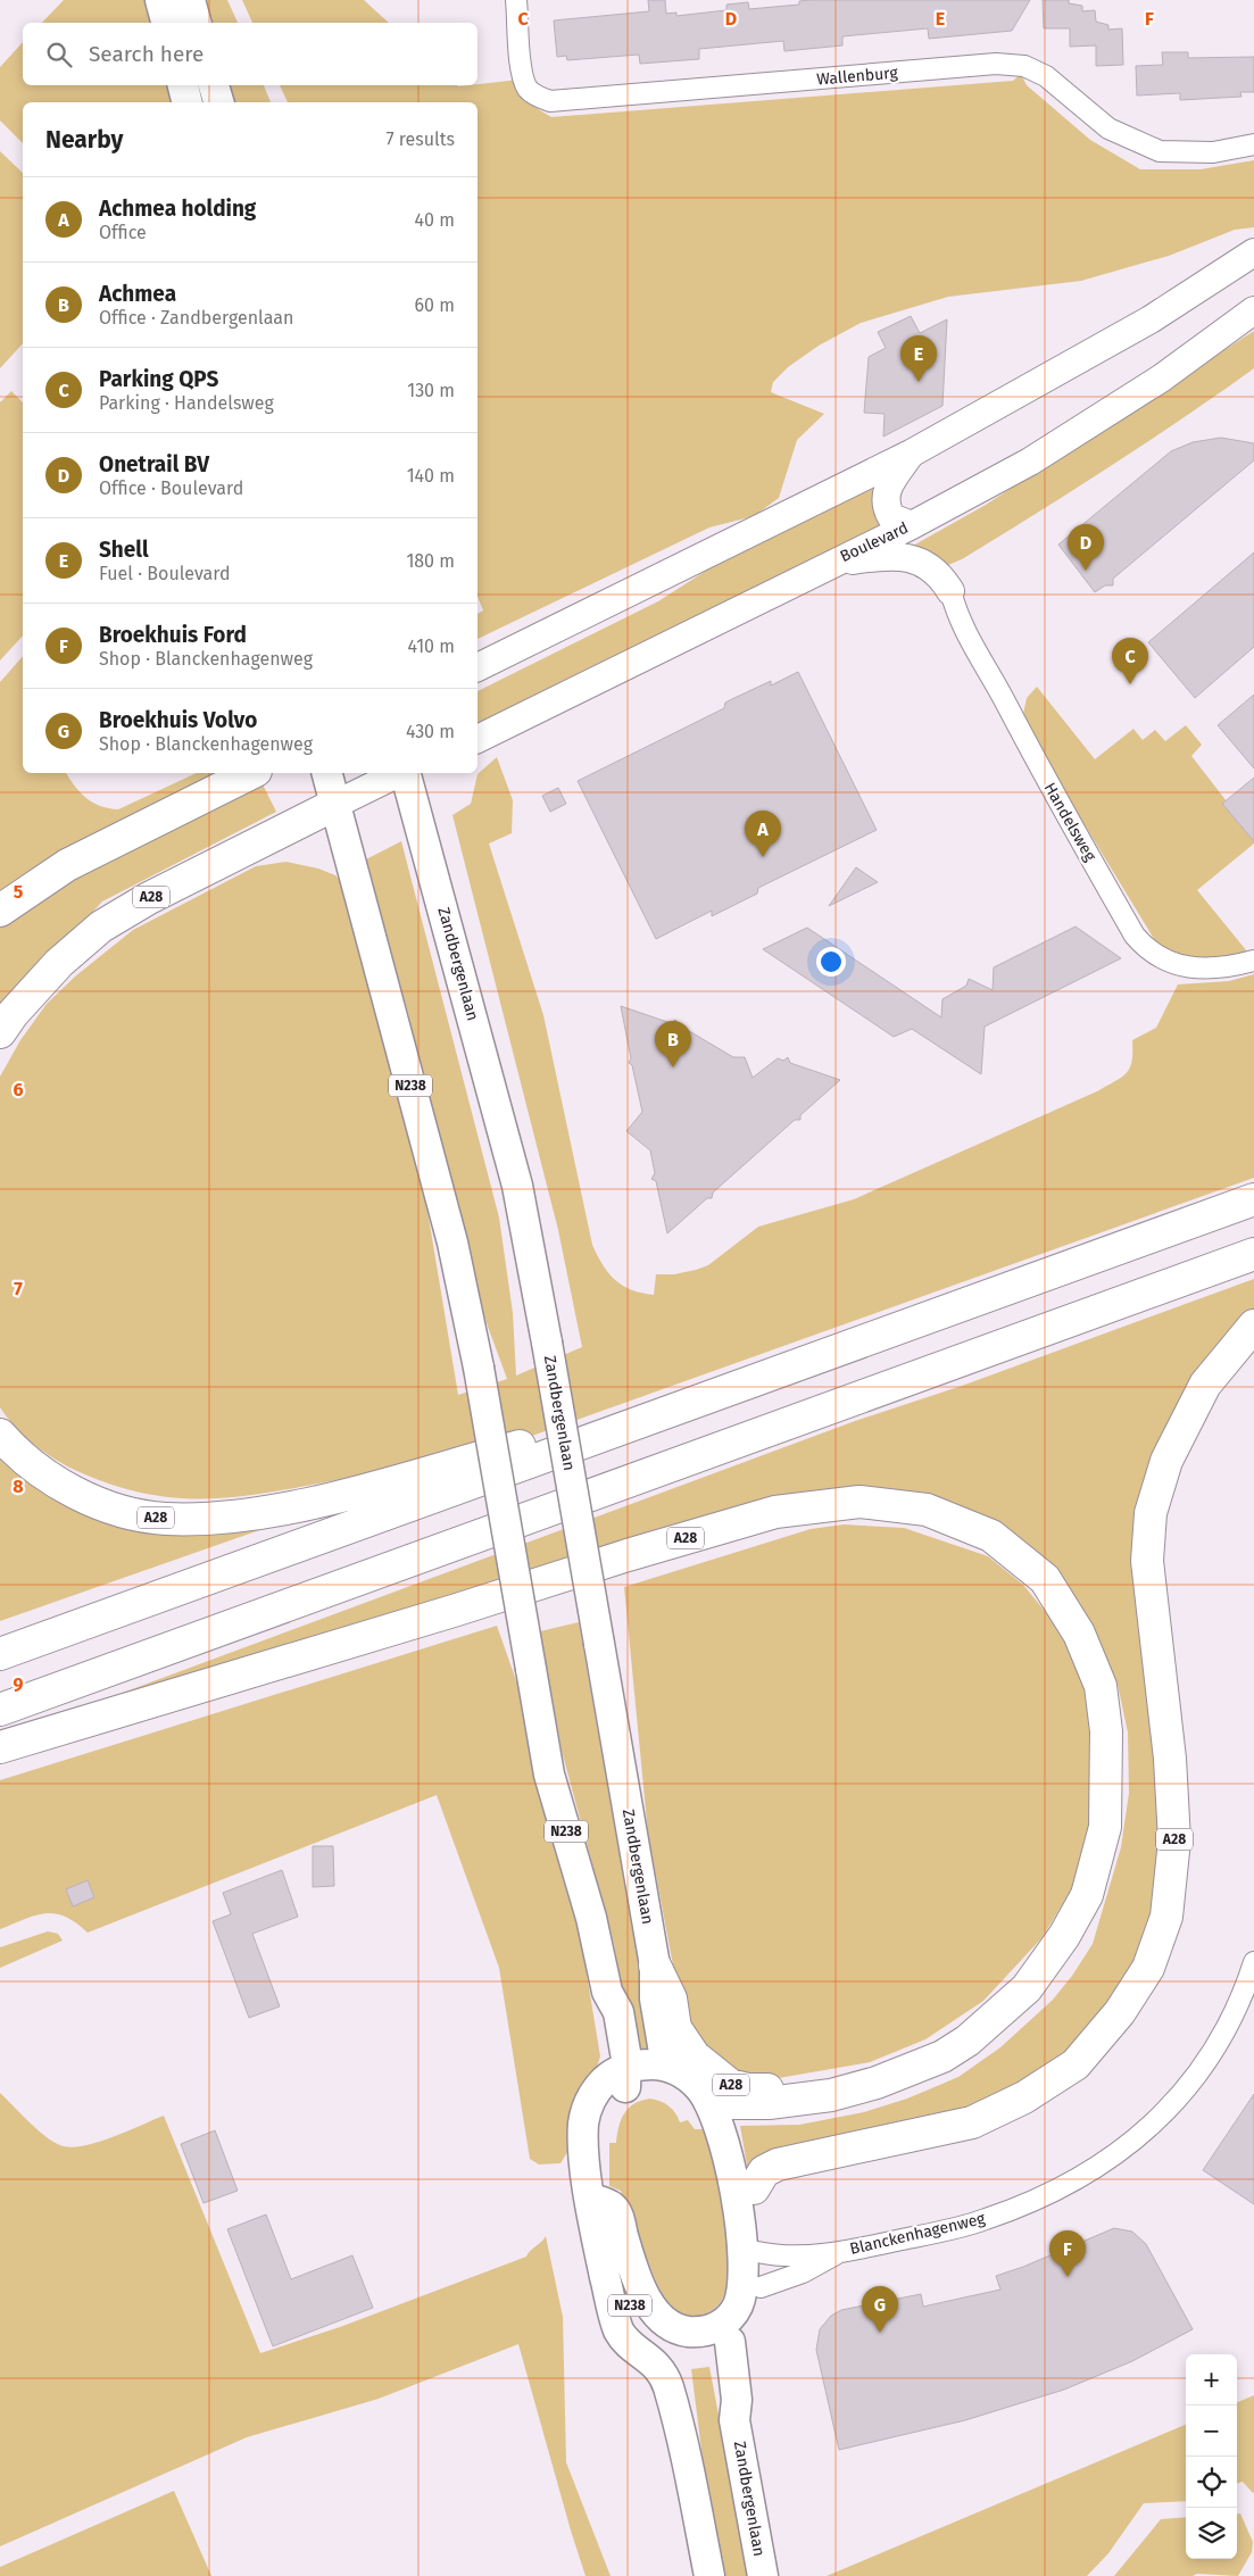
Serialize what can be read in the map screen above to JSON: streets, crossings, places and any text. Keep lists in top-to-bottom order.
{
  "streets": {
    "highway": ["A28"],
    "main road": ["Boulevard", "Zandbergenlaan", "N238"],
    "street": ["Wallenburg", "Handelsweg", "Blanckenhagenweg"]
  },
  "crossings": [
    ["A28", "Zandbergenlaan"],
    ["A28", "N238"],
    ["Zandbergenlaan", "N238"]
  ],
  "page": {
    "search": "Search here",
    "heading": ["Nearby", "7 results"],
    "list": [
      {
        "mark": "A",
        "name": "Achmea holding",
        "note": "Office",
        "value": "40 m"
      },
      {
        "mark": "B",
        "name": "Achmea",
        "note": "Office · Zandbergenlaan",
        "value": "60 m"
      },
      {
        "mark": "C",
        "name": "Parking QPS",
        "note": "Parking · Handelsweg",
        "value": "130 m"
      },
      {
        "mark": "D",
        "name": "Onetrail BV",
        "note": "Office · Boulevard",
        "value": "140 m"
      },
      {
        "mark": "E",
        "name": "Shell",
        "note": "Fuel · Boulevard",
        "value": "180 m"
      },
      {
        "mark": "F",
        "name": "Broekhuis Ford",
        "note": "Shop · Blanckenhagenweg",
        "value": "410 m"
      },
      {
        "mark": "G",
        "name": "Broekhuis Volvo",
        "note": "Shop · Blanckenhagenweg",
        "value": "430 m"
      }
    ],
    "pins": [
      "E",
      "D",
      "C",
      "A",
      "B",
      "F",
      "G"
    ],
    "map_buttons": ["+", "−"]
  },
  "grid": {
    "columns": [
      "C",
      "D",
      "E",
      "F"
    ],
    "rows": [
      "5",
      "6",
      "7",
      "8",
      "9"
    ]
  }
}
